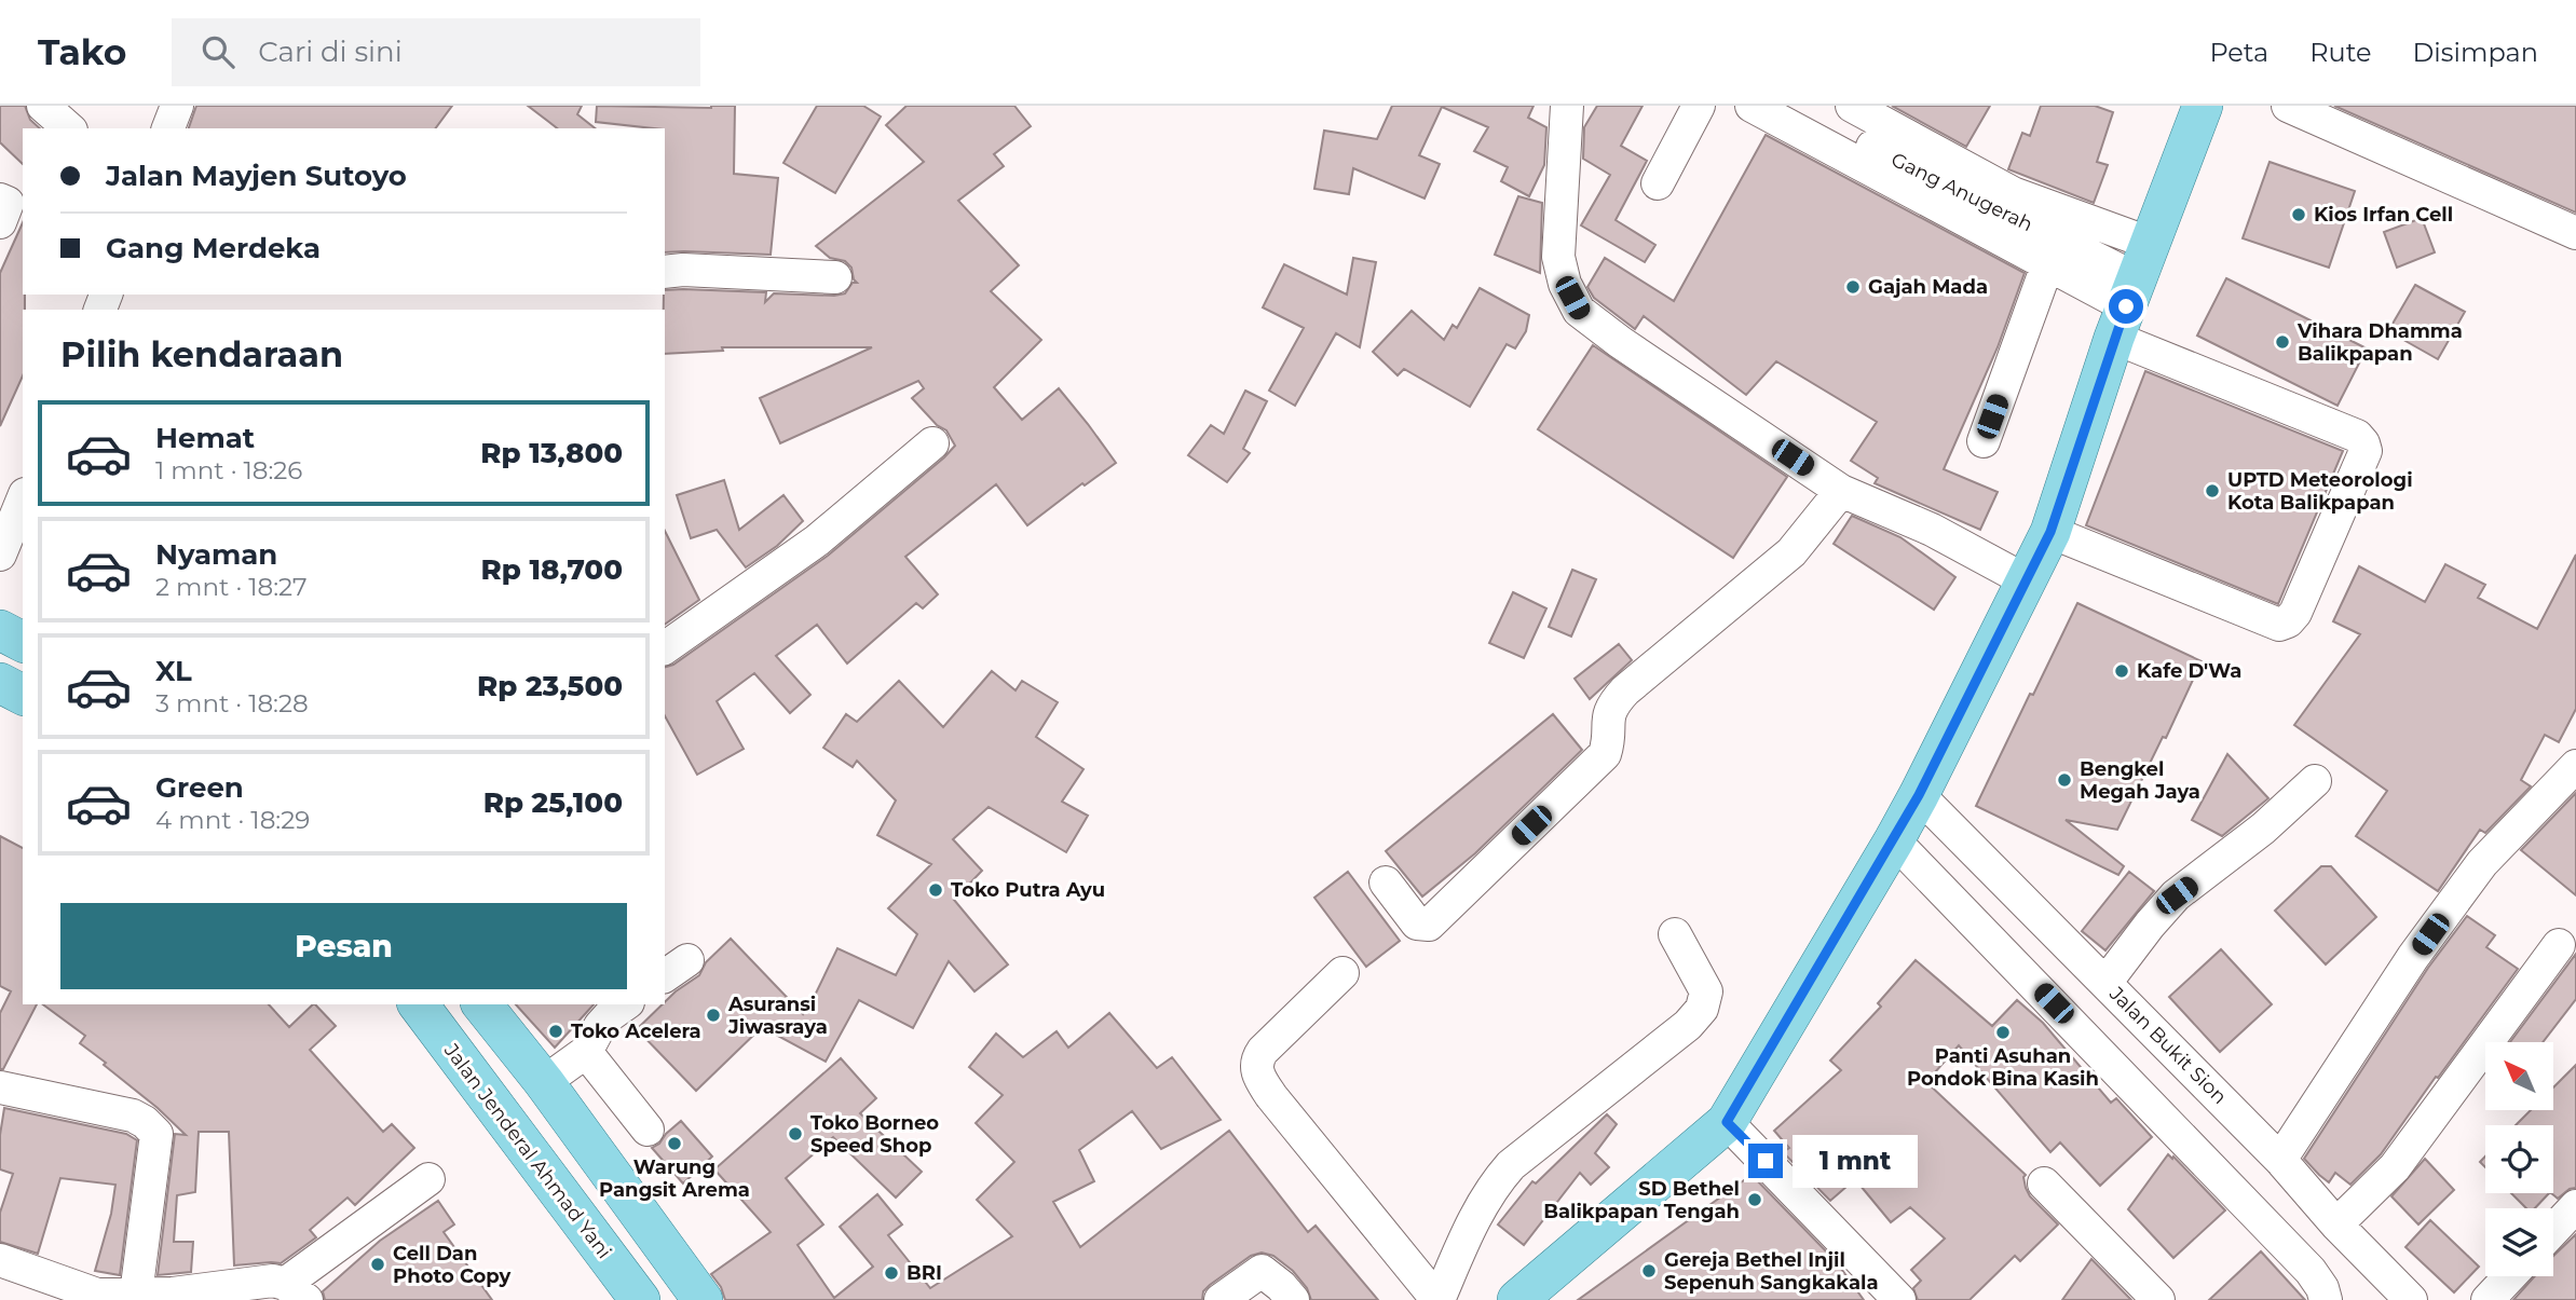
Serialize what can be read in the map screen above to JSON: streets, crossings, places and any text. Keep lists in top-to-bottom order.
{
  "streets": {
    "main road": ["Jalan Jenderal Ahmad Yani"],
    "street": ["Gang Anugerah", "Jalan Bukit Sion"]
  },
  "places": [
    "Kios Irfan Cell",
    "Gajah Mada",
    "Vihara Dhamma Balikpapan",
    "UPTD Meteorologi Kota Balikpapan",
    "Kafe D'Wa",
    "Bengkel Megah Jaya",
    "Toko Putra Ayu",
    "Asuransi Jiwasraya",
    "Toko Acelera",
    "Panti Asuhan Pondok Bina Kasih",
    "Toko Borneo Speed Shop",
    "Warung Pangsit Arema",
    "SD Bethel Balikpapan Tengah",
    "Cell Dan Photo Copy",
    "Gereja Bethel Injil Sepenuh Sangkakala",
    "BRI"
  ],
  "north": "top left",
  "page": {
    "header": "Tako",
    "search": "Cari di sini",
    "nav": ["Peta", "Rute", "Disimpan"],
    "banner": ["Jalan Mayjen Sutoyo", "Gang Merdeka"],
    "heading": "Pilih kendaraan",
    "list": [
      {
        "name": "Hemat",
        "note": "1 mnt · 18:26",
        "value": "Rp 13,800"
      },
      {
        "name": "Nyaman",
        "note": "2 mnt · 18:27",
        "value": "Rp 18,700"
      },
      {
        "name": "XL",
        "note": "3 mnt · 18:28",
        "value": "Rp 23,500"
      },
      {
        "name": "Green",
        "note": "4 mnt · 18:29",
        "value": "Rp 25,100"
      }
    ],
    "buttons": "Pesan",
    "bubble": "1 mnt"
  }
}
